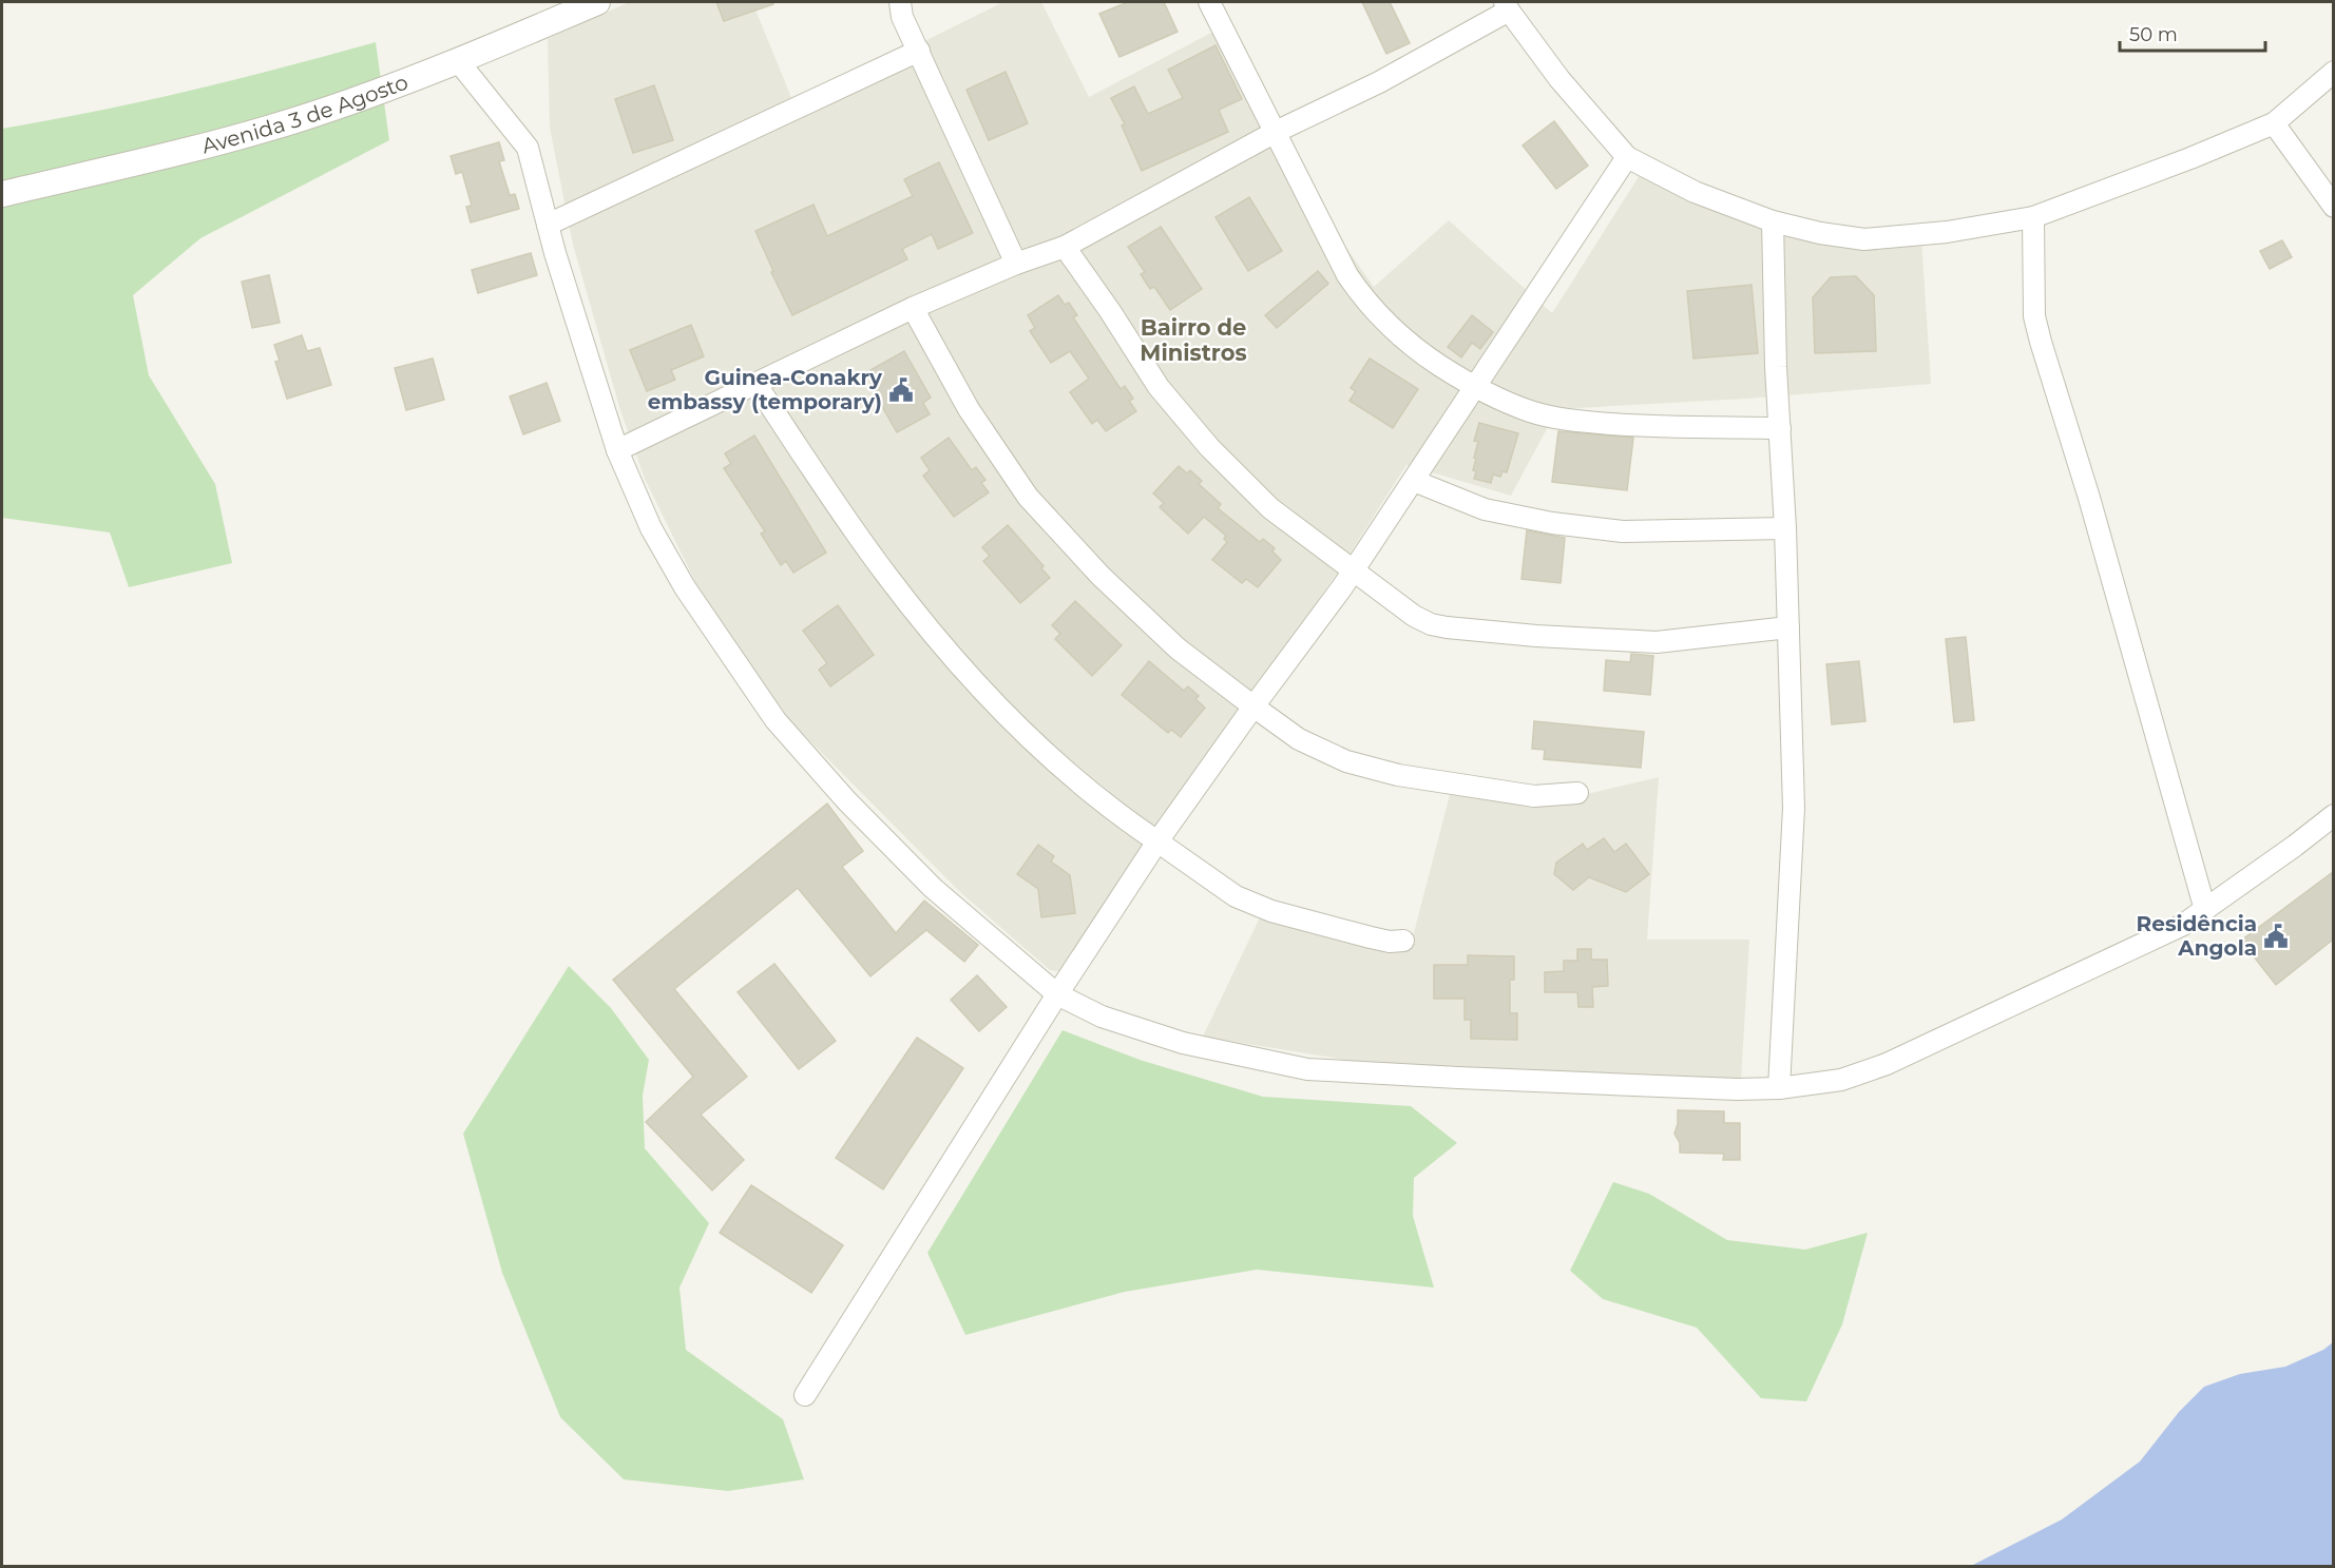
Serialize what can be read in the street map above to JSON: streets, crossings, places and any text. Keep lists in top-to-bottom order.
{
  "streets": {
    "street": ["Avenida 3 de Agosto"]
  },
  "districts": ["Bairro de Ministros"],
  "places": {
    "public building": ["Guinea-Conakry embassy (temporary)", "Residência Angola"]
  },
  "scale_bar": "50 m"
}
